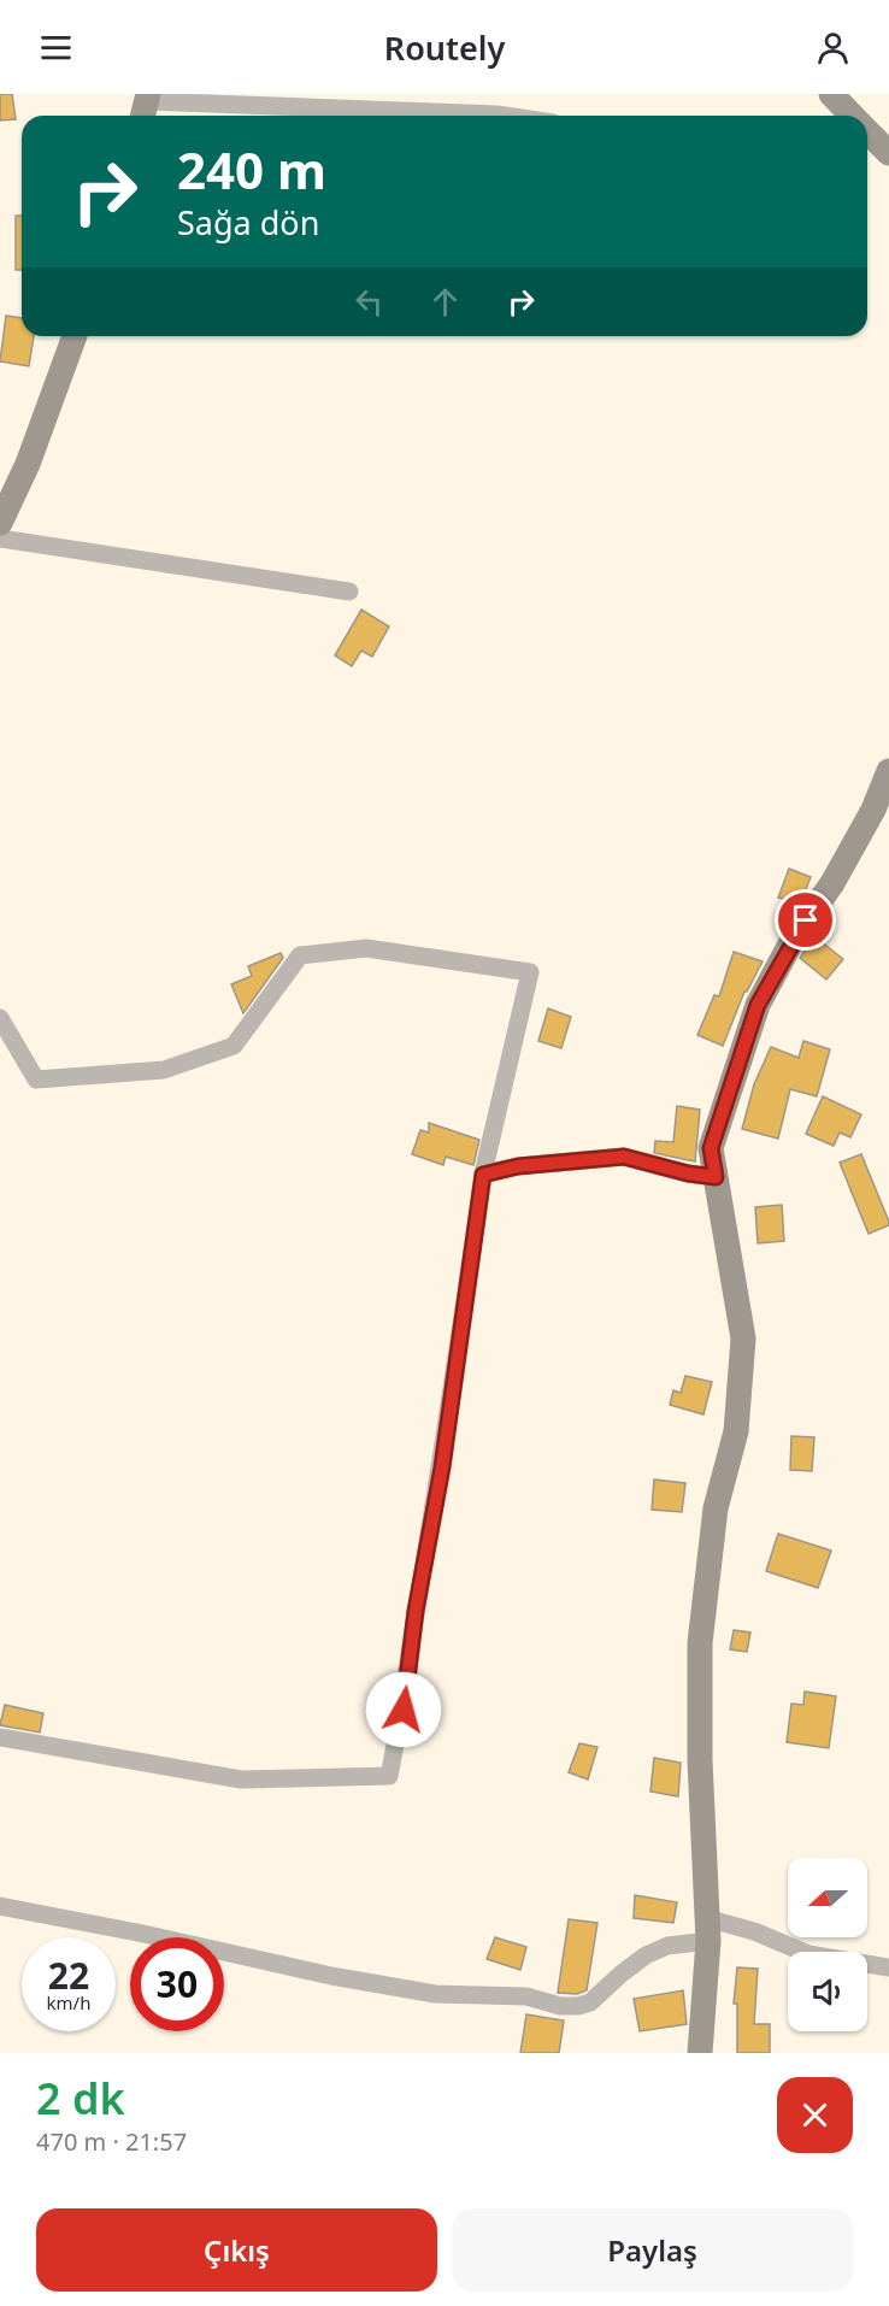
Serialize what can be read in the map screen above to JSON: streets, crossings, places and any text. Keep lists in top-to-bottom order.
{
  "north": "left",
  "page": {
    "header": "Routely",
    "turn": ["240 m", "Sağa dön"],
    "speed": "22 km/h",
    "limit": "30",
    "heading": ["2 dk", "470 m · 21:57"],
    "buttons": ["Çıkış", "Paylaş"]
  }
}
